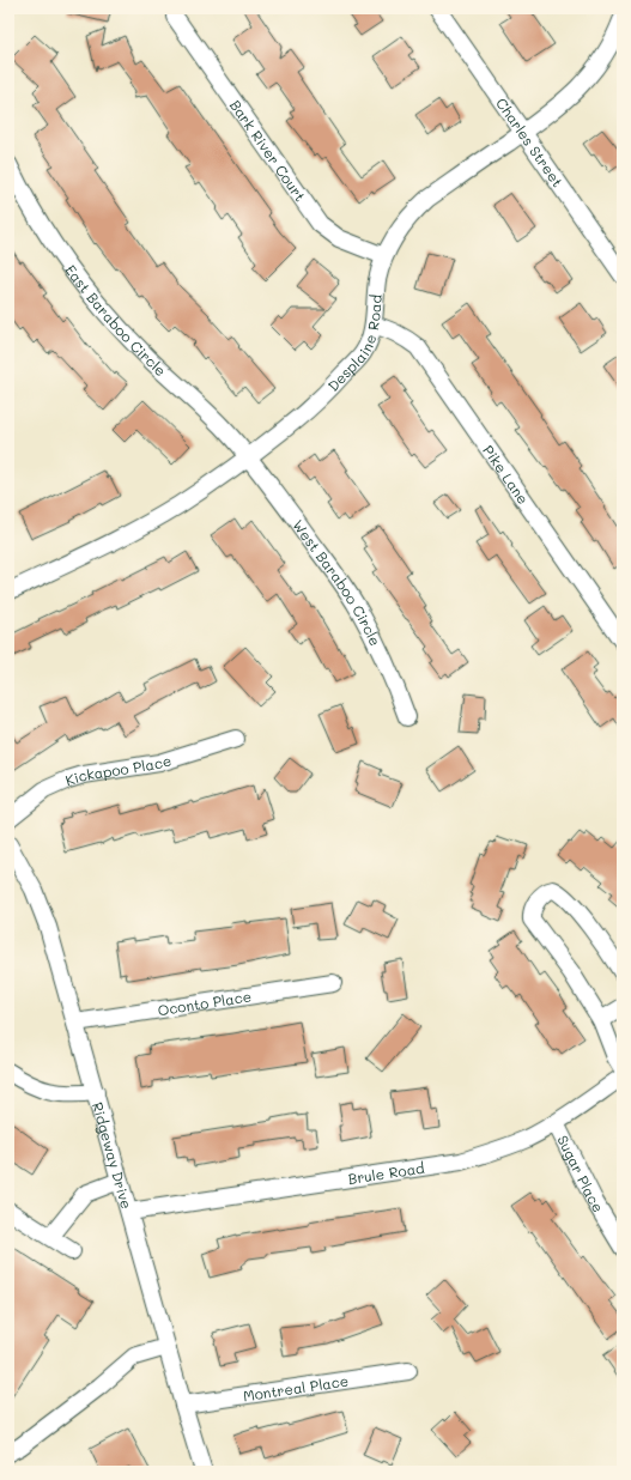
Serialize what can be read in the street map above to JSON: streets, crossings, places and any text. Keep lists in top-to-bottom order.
{
  "streets": {
    "street": [
      "Charles Street",
      "Bark River Court",
      "East Baraboo Circle",
      "Desplaine Road",
      "Pike Lane",
      "West Baraboo Circle",
      "Kickapoo Place",
      "Oconto Place",
      "Ridgeway Drive",
      "Brule Road",
      "Sugar Place",
      "Montreal Place"
    ]
  },
  "crossings": [
    ["Charles Street", "Desplaine Road"],
    ["Bark River Court", "Desplaine Road"],
    ["East Baraboo Circle", "Desplaine Road"],
    ["East Baraboo Circle", "West Baraboo Circle"],
    ["Desplaine Road", "Pike Lane"],
    ["Desplaine Road", "West Baraboo Circle"],
    ["Oconto Place", "Ridgeway Drive"],
    ["Ridgeway Drive", "Brule Road"],
    ["Ridgeway Drive", "Montreal Place"],
    ["Brule Road", "Sugar Place"]
  ]
}
